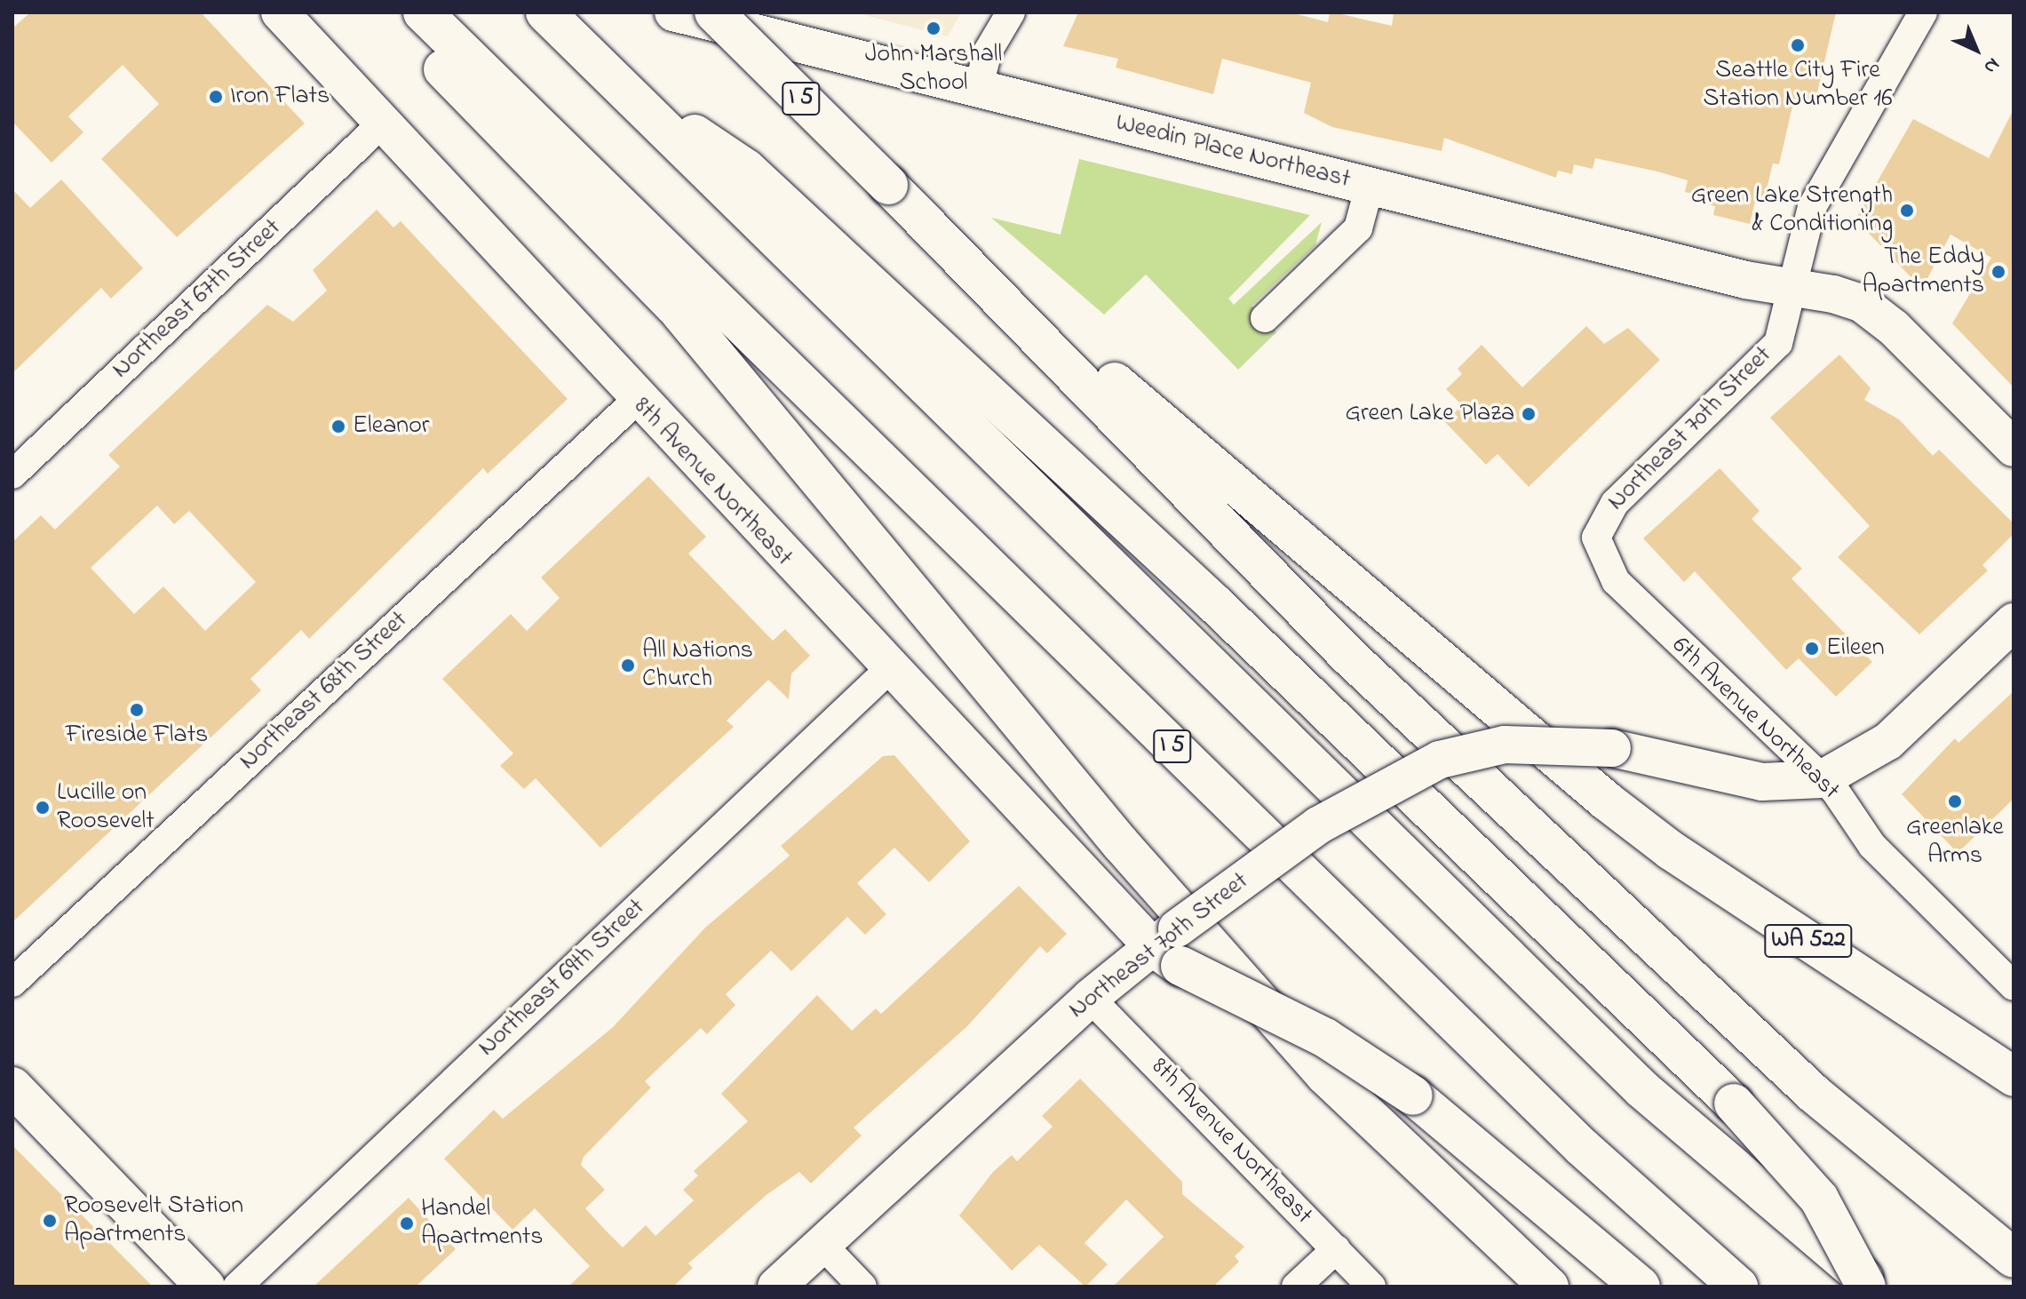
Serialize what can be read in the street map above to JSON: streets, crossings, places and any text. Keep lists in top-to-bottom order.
{
  "streets": {
    "main road": ["I 5", "WA 522"],
    "street": [
      "Weedin Place Northeast",
      "Northeast 67th Street",
      "Northeast 70th Street",
      "8th Avenue Northeast",
      "Northeast 68th Street",
      "6th Avenue Northeast",
      "Northeast 69th Street"
    ]
  },
  "crossings": [
    ["I 5", "WA 522"],
    ["Weedin Place Northeast", "Northeast 70th Street"],
    ["Northeast 67th Street", "8th Avenue Northeast"],
    ["Northeast 70th Street", "8th Avenue Northeast"],
    ["Northeast 70th Street", "6th Avenue Northeast"],
    ["8th Avenue Northeast", "Northeast 68th Street"],
    ["8th Avenue Northeast", "Northeast 69th Street"]
  ],
  "places": [
    "John Marshall School",
    "Seattle City Fire Station Number 16",
    "Iron Flats",
    "Green Lake Strength & Conditioning",
    "The Eddy Apartments",
    "Green Lake Plaza",
    "Eleanor",
    "Eileen",
    "All Nations Church",
    "Fireside Flats",
    "Greenlake Arms",
    "Lucille on Roosevelt",
    "Roosevelt Station Apartments",
    "Handel Apartments"
  ],
  "north": "bottom right"
}
